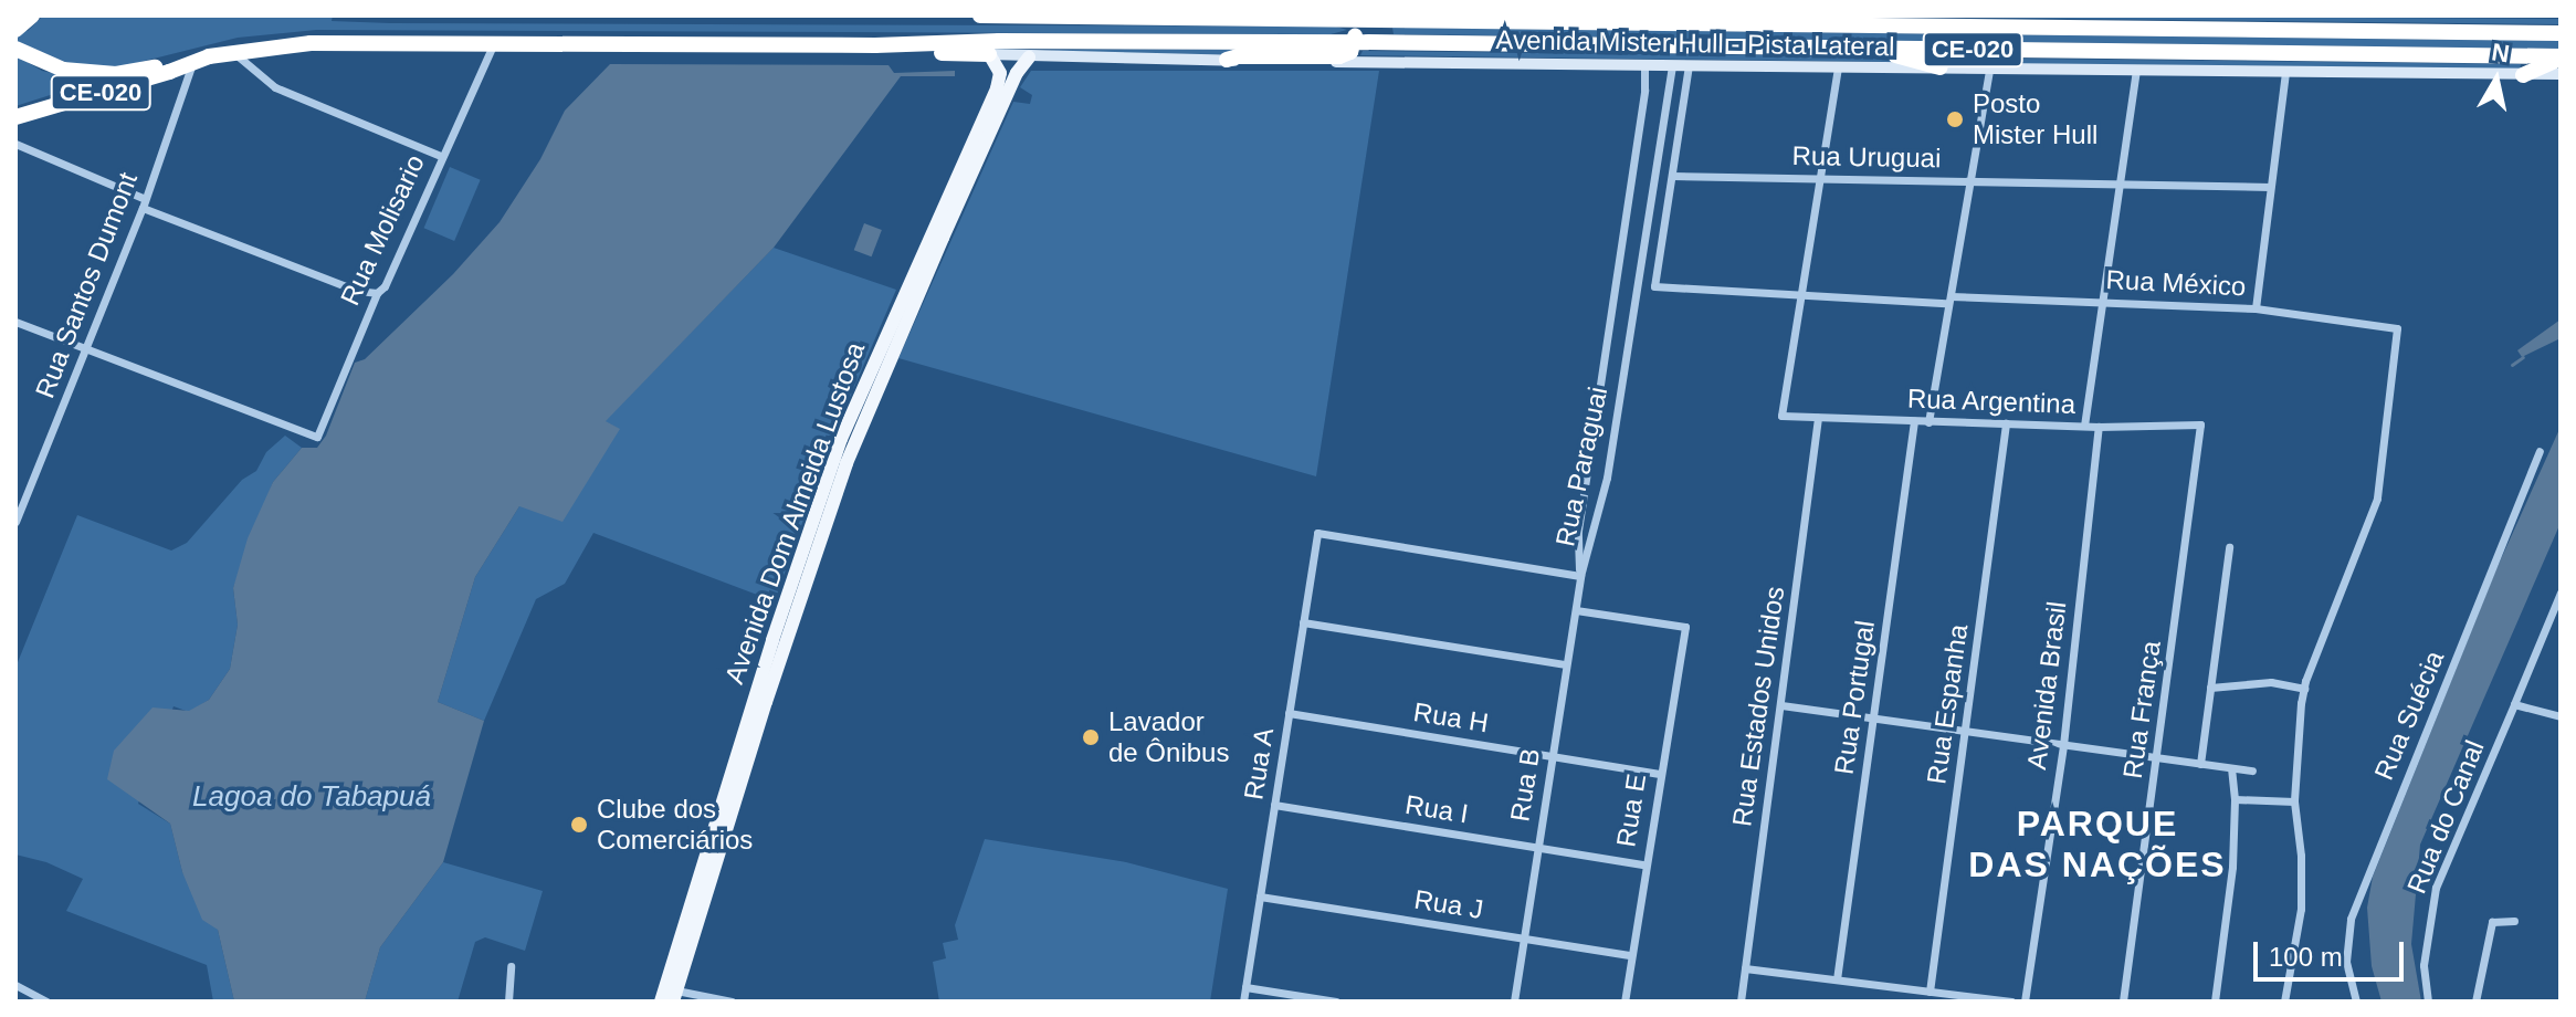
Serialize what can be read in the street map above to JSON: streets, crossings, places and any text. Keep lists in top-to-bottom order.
{
  "streets": {
    "highway": ["CE-020"],
    "main road": ["Avenida Mister Hull - Pista Lateral", "Avenida Dom Almeida Lustosa"],
    "street": [
      "Rua Uruguai",
      "Rua Molisario",
      "Rua México",
      "Rua Santos Dumont",
      "Rua Argentina",
      "Rua Paraguai",
      "Avenida Brasil",
      "Rua Portugal",
      "Rua Espanha",
      "Rua Estados Unidos",
      "Rua França",
      "Rua Suécia",
      "Rua H",
      "Rua A",
      "Rua B",
      "Rua I",
      "Rua E",
      "Rua do Canal",
      "Rua J"
    ]
  },
  "crossings": [
    ["Avenida Mister Hull - Pista Lateral", "Rua Paraguai"],
    ["Avenida Mister Hull - Pista Lateral", "Avenida Dom Almeida Lustosa"],
    ["CE-020", "Rua Molisario"],
    ["CE-020", "Rua Santos Dumont"],
    ["Rua Uruguai", "Rua México"],
    ["Rua Molisario", "Rua Santos Dumont"],
    ["Rua México", "Rua Argentina"],
    ["Rua Argentina", "Avenida Brasil"],
    ["Rua Argentina", "Rua Portugal"],
    ["Rua Argentina", "Rua Espanha"],
    ["Rua Argentina", "Rua Estados Unidos"],
    ["Rua Argentina", "Rua França"],
    ["Rua Paraguai", "Rua A"],
    ["Rua Paraguai", "Rua B"],
    ["Rua H", "Rua A"],
    ["Rua H", "Rua B"],
    ["Rua H", "Rua E"],
    ["Rua A", "Rua B"],
    ["Rua A", "Rua I"],
    ["Rua A", "Rua J"],
    ["Rua B", "Rua I"],
    ["Rua B", "Rua E"],
    ["Rua B", "Rua J"],
    ["Rua I", "Rua E"],
    ["Rua E", "Rua J"]
  ],
  "districts": ["PARQUE DAS NAÇÕES"],
  "water": ["Lagoa do Tabapuá"],
  "places": ["Posto Mister Hull", "Lavador de Ônibus", "Clube dos Comerciários"],
  "scale_bar": "100 m",
  "north": "top"
}
